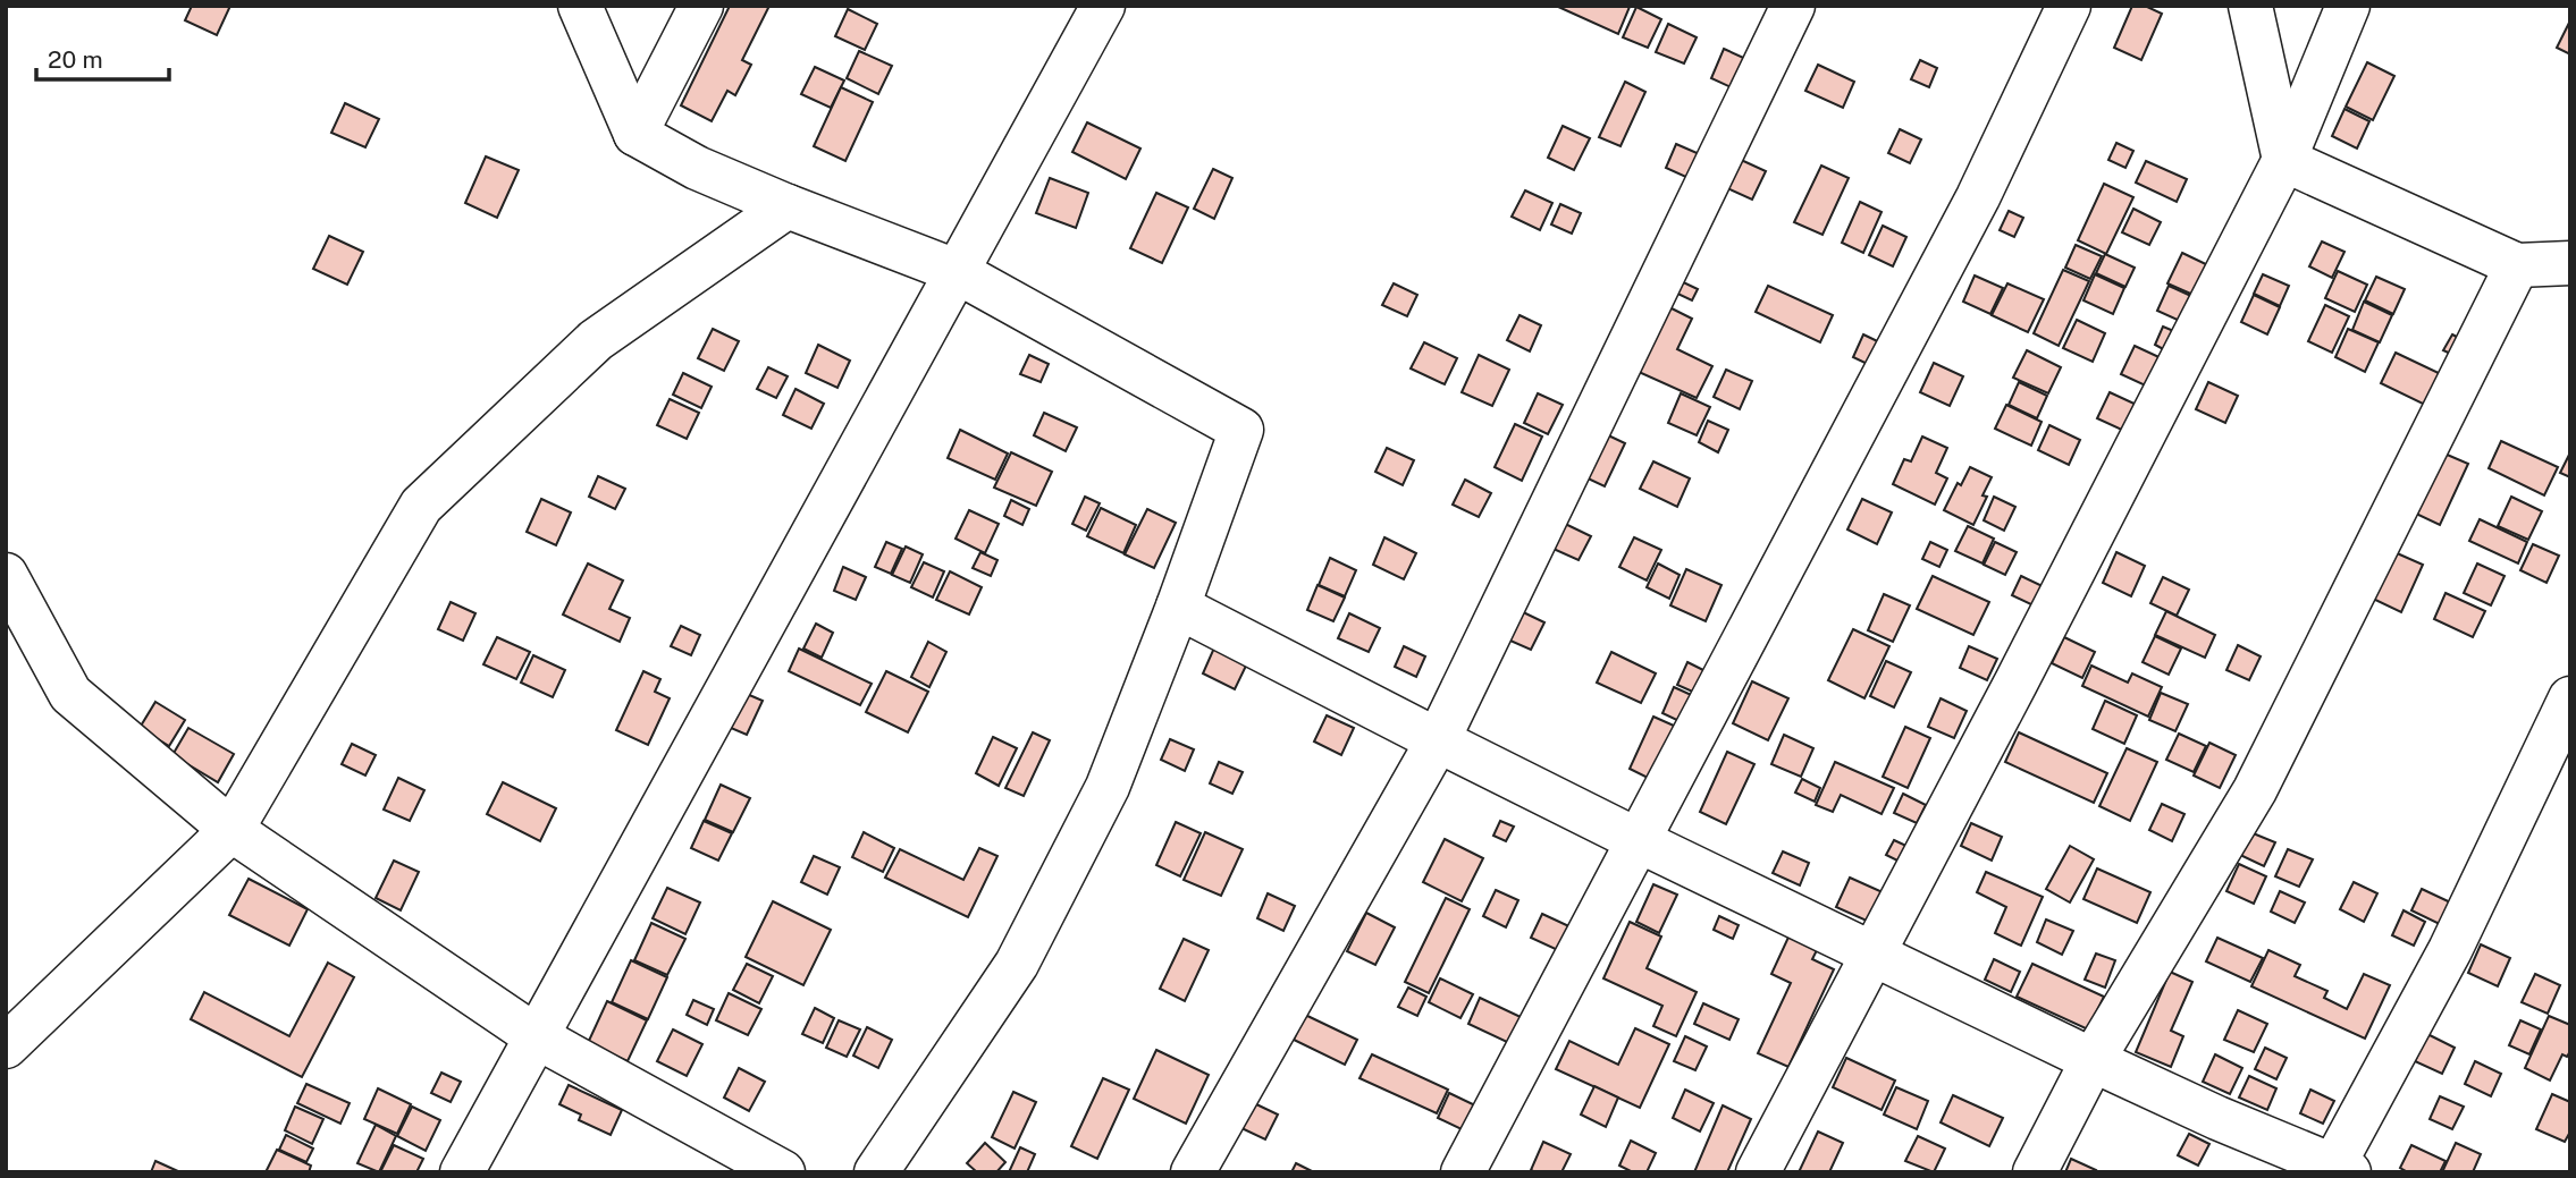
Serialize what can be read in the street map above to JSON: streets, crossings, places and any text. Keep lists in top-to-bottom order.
{
  "scale_bar": "20 m"
}
